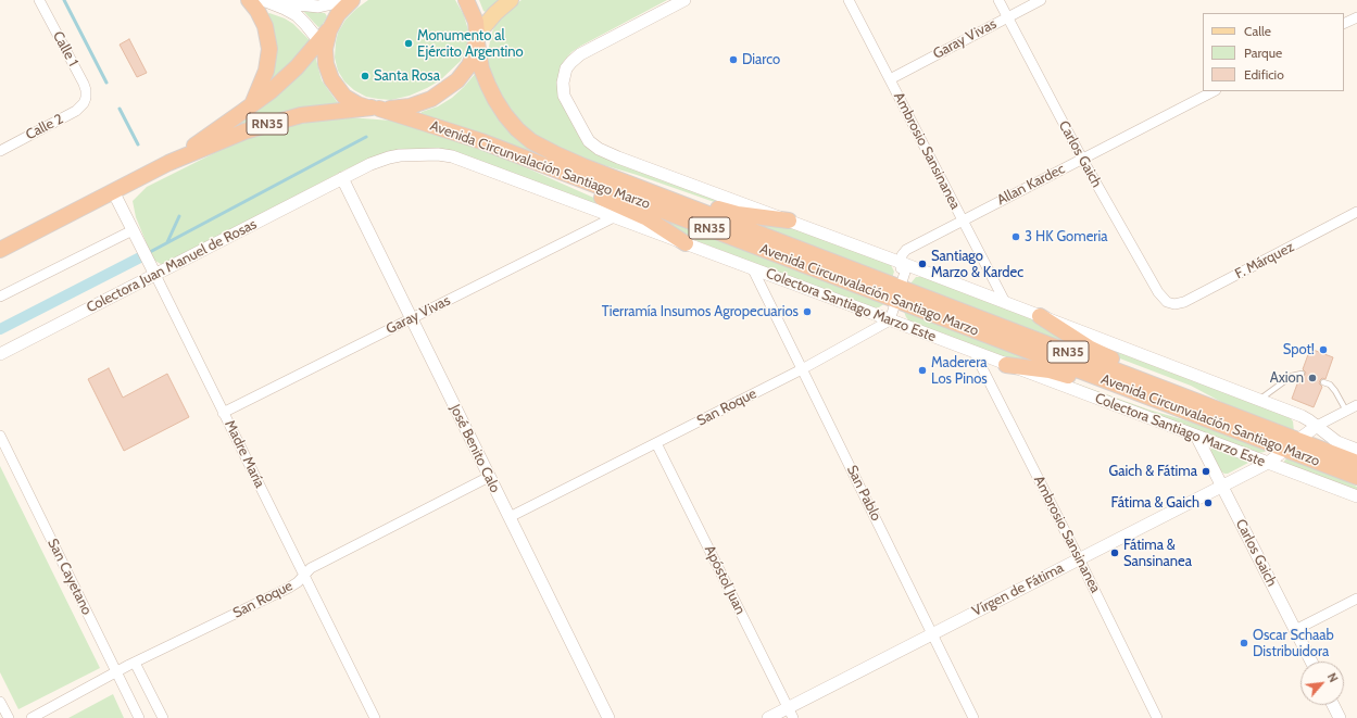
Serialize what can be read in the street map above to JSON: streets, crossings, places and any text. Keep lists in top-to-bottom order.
{
  "streets": {
    "highway": ["RN35", "Avenida Circunvalación Santiago Marzo"],
    "street": [
      "Garay Vivas",
      "Calle 1",
      "Calle 2",
      "Ambrosio Sansinanea",
      "Carlos Gaich",
      "Allan Kardec",
      "F. Márquez",
      "Colectora Juan Manuel de Rosas",
      "Colectora Santiago Marzo Este",
      "San Roque",
      "José Benito Calo",
      "Madre María",
      "San Pablo",
      "San Cayetano",
      "Apóstol Juan",
      "Vírgen de Fátima"
    ]
  },
  "crossings": [
    ["Garay Vivas", "Ambrosio Sansinanea"],
    ["Garay Vivas", "Carlos Gaich"],
    ["Garay Vivas", "Colectora Santiago Marzo Este"],
    ["Garay Vivas", "José Benito Calo"],
    ["Garay Vivas", "Madre María"],
    ["Calle 1", "Calle 2"],
    ["RN35", "Avenida Circunvalación Santiago Marzo"],
    ["RN35", "Madre María"],
    ["Ambrosio Sansinanea", "Allan Kardec"],
    ["Ambrosio Sansinanea", "Colectora Santiago Marzo Este"],
    ["Ambrosio Sansinanea", "Vírgen de Fátima"],
    ["Carlos Gaich", "Allan Kardec"],
    ["Carlos Gaich", "F. Márquez"],
    ["Carlos Gaich", "Colectora Santiago Marzo Este"],
    ["Carlos Gaich", "Vírgen de Fátima"],
    ["Avenida Circunvalación Santiago Marzo", "Vírgen de Fátima"],
    ["Colectora Juan Manuel de Rosas", "Colectora Santiago Marzo Este"],
    ["Colectora Juan Manuel de Rosas", "José Benito Calo"],
    ["Colectora Juan Manuel de Rosas", "Madre María"],
    ["Colectora Santiago Marzo Este", "San Roque"],
    ["Colectora Santiago Marzo Este", "José Benito Calo"],
    ["Colectora Santiago Marzo Este", "San Pablo"],
    ["Colectora Santiago Marzo Este", "Vírgen de Fátima"],
    ["San Roque", "José Benito Calo"],
    ["San Roque", "Madre María"],
    ["San Roque", "San Pablo"],
    ["San Roque", "San Cayetano"],
    ["San Roque", "Apóstol Juan"],
    ["San Pablo", "Vírgen de Fátima"],
    ["Apóstol Juan", "Vírgen de Fátima"]
  ],
  "places": [
    "Monumento al Ejército Argentino",
    "Diarco",
    "Santa Rosa",
    "3 HK Gomeria",
    "Santiago Marzo & Kardec",
    "Tierramía Insumos Agropecuarios",
    "Spot!",
    "Maderera Los Pinos",
    "Axion",
    "Gaich & Fátima",
    "Fátima & Gaich",
    "Fátima & Sansinanea",
    "Oscar Schaab Distribuidora"
  ],
  "legend": ["Calle", "Parque", "Edificio"],
  "north": "top right"
}
